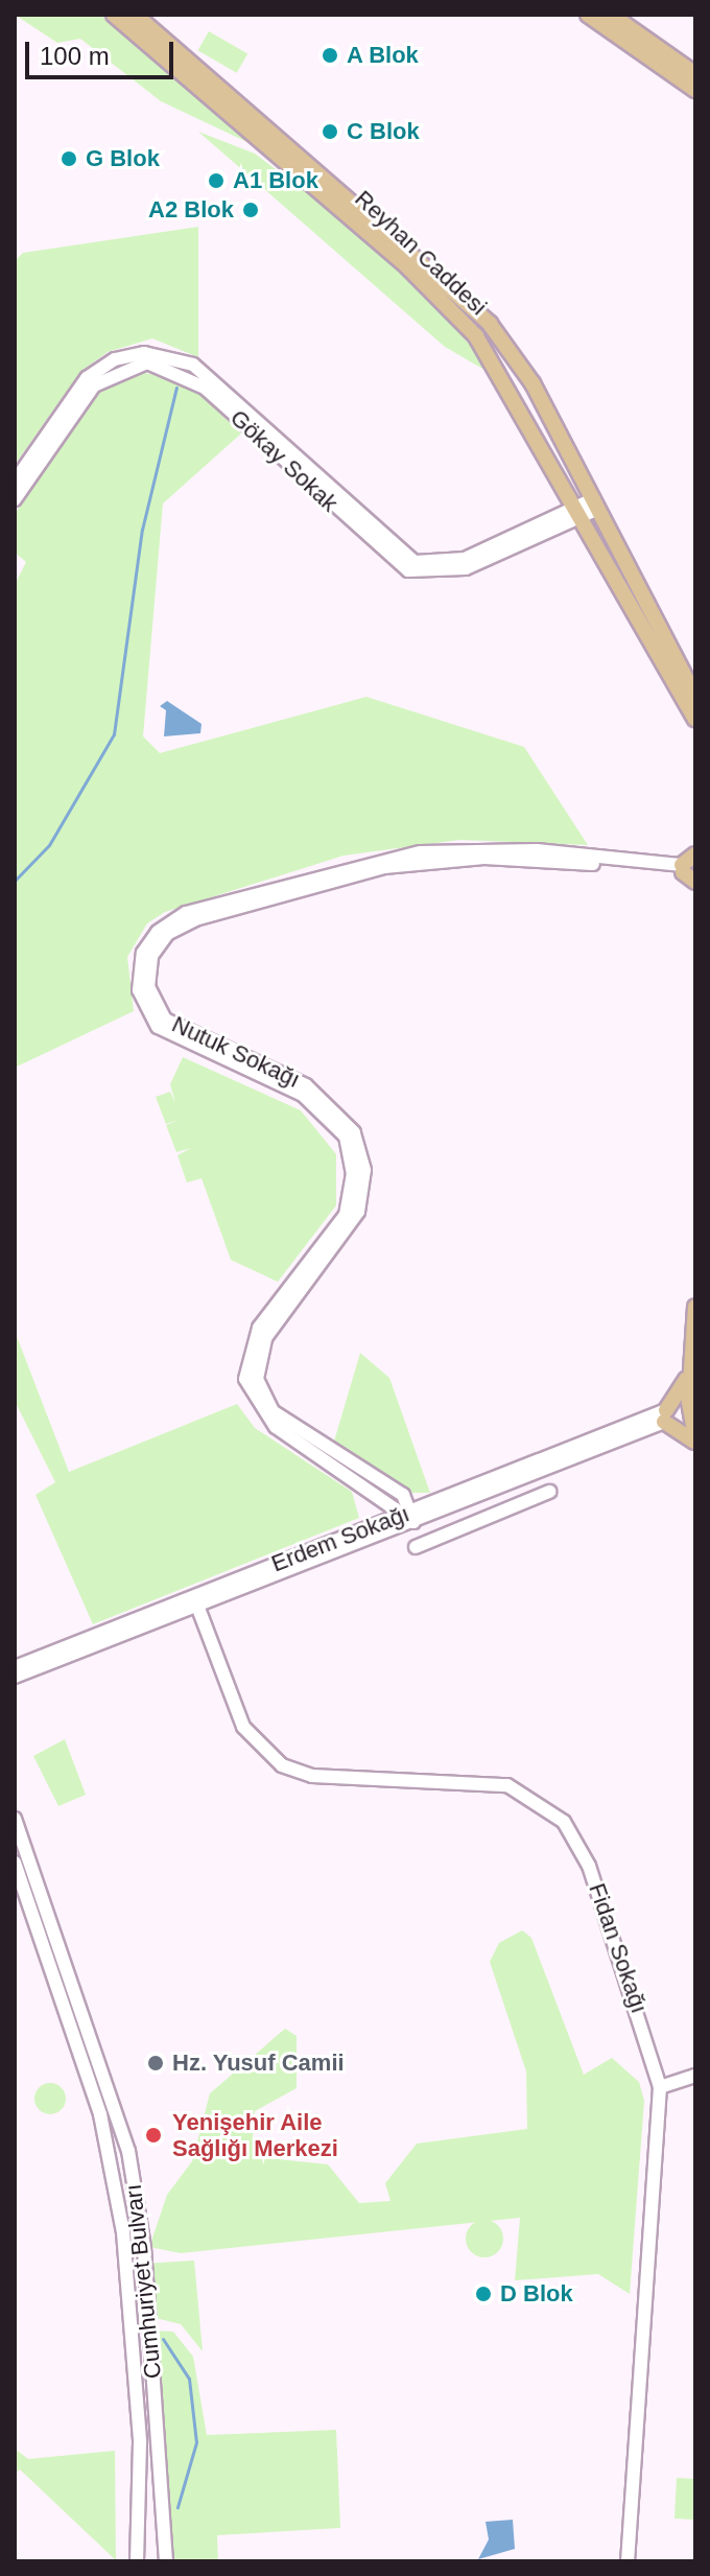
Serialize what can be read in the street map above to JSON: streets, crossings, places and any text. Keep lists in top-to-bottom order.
{
  "streets": {
    "main road": ["Reyhan Caddesi"],
    "street": [
      "Gökay Sokak",
      "Nutuk Sokağı",
      "Erdem Sokağı",
      "Fidan Sokağı",
      "Cumhuriyet Bulvarı"
    ]
  },
  "crossings": [
    ["Reyhan Caddesi", "Gökay Sokak"],
    ["Nutuk Sokağı", "Erdem Sokağı"],
    ["Erdem Sokağı", "Fidan Sokağı"]
  ],
  "places": [
    "A Blok",
    "C Blok",
    "G Blok",
    "A1 Blok",
    "A2 Blok",
    "Hz. Yusuf Camii",
    "Yenişehir Aile Sağlığı Merkezi",
    "D Blok"
  ],
  "scale_bar": "100 m"
}
